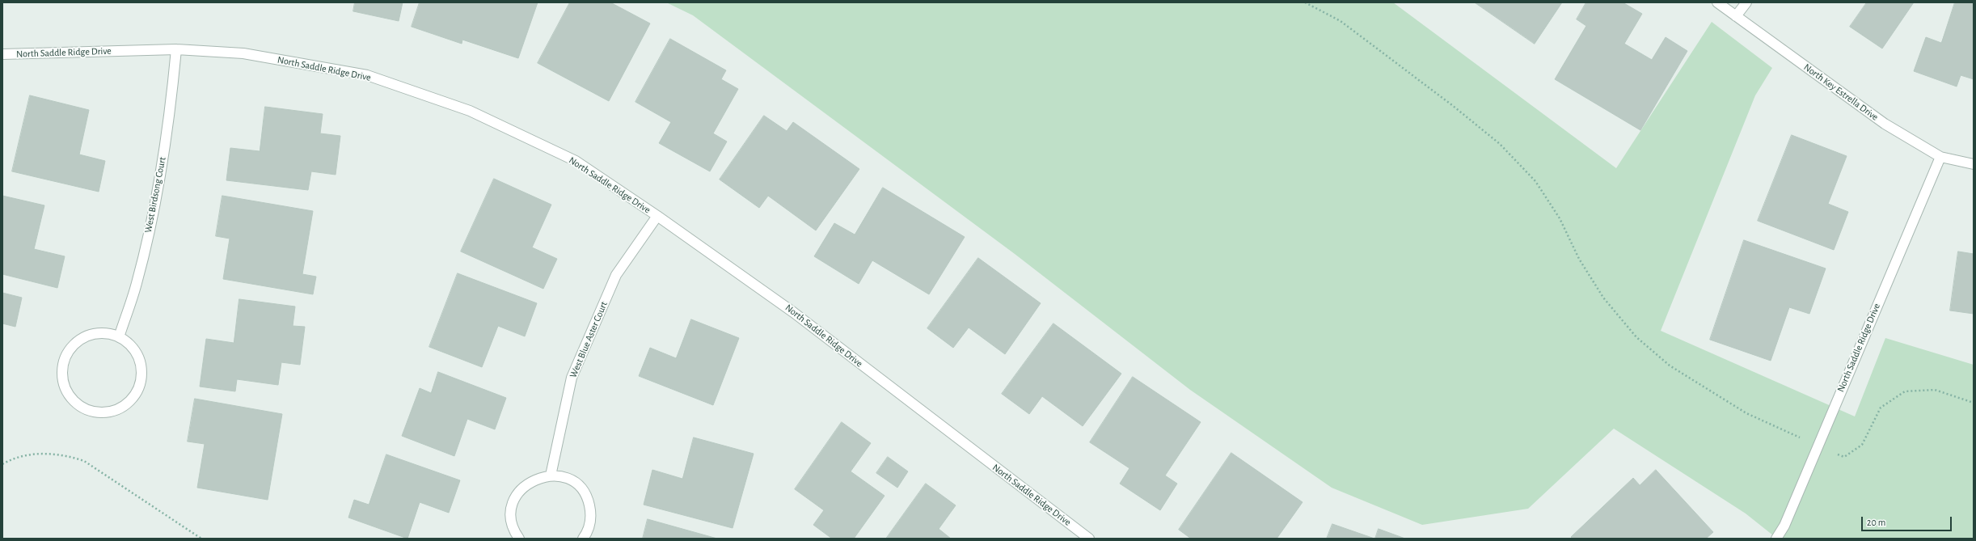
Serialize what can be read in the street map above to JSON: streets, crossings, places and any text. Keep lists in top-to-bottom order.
{
  "streets": {
    "street": [
      "North Saddle Ridge Drive",
      "North Key Estrella Drive",
      "West Birdsong Court",
      "West Blue Aster Court"
    ]
  },
  "crossings": [
    ["North Saddle Ridge Drive", "North Key Estrella Drive"],
    ["North Saddle Ridge Drive", "West Birdsong Court"],
    ["North Saddle Ridge Drive", "West Blue Aster Court"]
  ],
  "scale_bar": "20 m"
}
